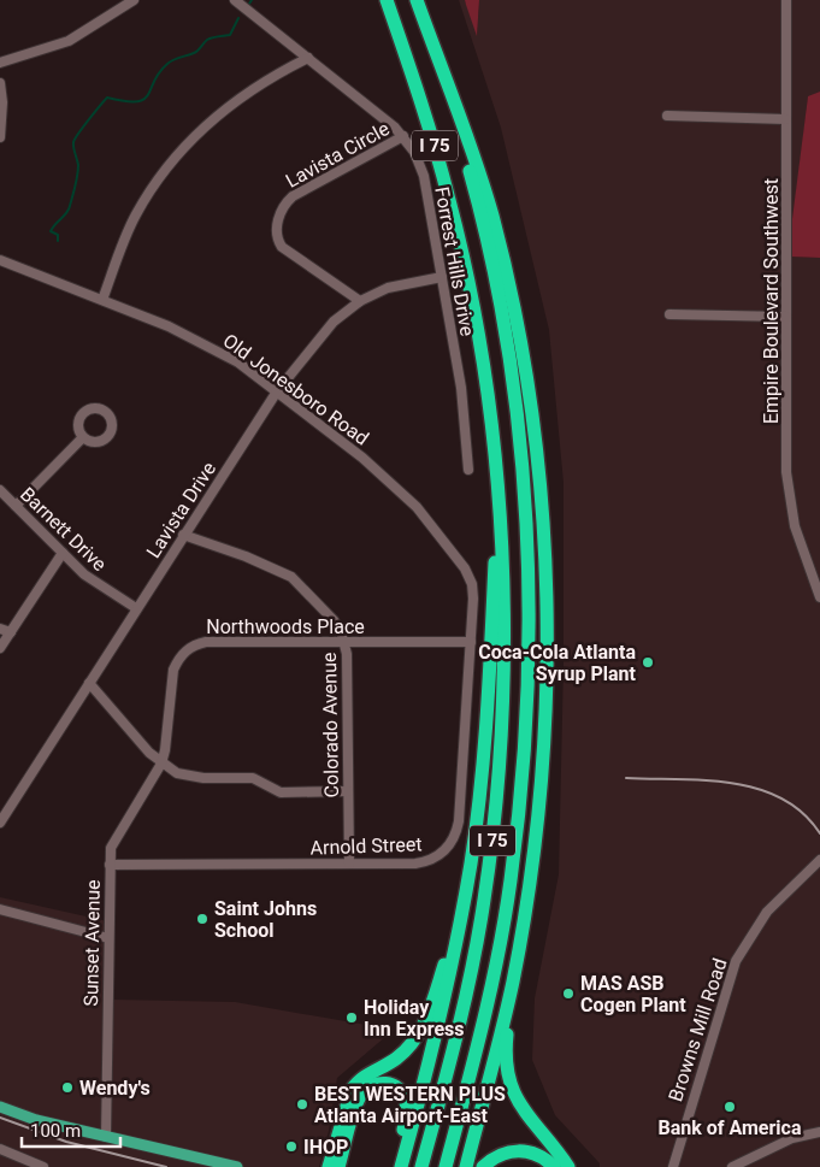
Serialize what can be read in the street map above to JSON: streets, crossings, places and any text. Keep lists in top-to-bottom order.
{
  "streets": {
    "highway": ["I 75"],
    "street": [
      "Lavista Circle",
      "Forrest Hills Drive",
      "Empire Boulevard Southwest",
      "Old Jonesboro Road",
      "Lavista Drive",
      "Barnett Drive",
      "Northwoods Place",
      "Colorado Avenue",
      "Arnold Street",
      "Sunset Avenue",
      "Browns Mill Road"
    ]
  },
  "crossings": [
    ["Lavista Circle", "Forrest Hills Drive"],
    ["Lavista Circle", "Lavista Drive"],
    ["Forrest Hills Drive", "Lavista Drive"],
    ["Old Jonesboro Road", "Lavista Drive"],
    ["Old Jonesboro Road", "Northwoods Place"],
    ["Old Jonesboro Road", "Arnold Street"],
    ["Lavista Drive", "Barnett Drive"],
    ["Lavista Drive", "Colorado Avenue"],
    ["Northwoods Place", "Colorado Avenue"],
    ["Northwoods Place", "Arnold Street"],
    ["Northwoods Place", "Sunset Avenue"],
    ["Colorado Avenue", "Arnold Street"],
    ["Arnold Street", "Sunset Avenue"]
  ],
  "places": [
    "Coca-Cola Atlanta Syrup Plant",
    "Saint Johns School",
    "MAS ASB Cogen Plant",
    "Holiday Inn Express",
    "Wendy's",
    "BEST WESTERN PLUS Atlanta Airport-East",
    "Bank of America",
    "IHOP"
  ],
  "scale_bar": "100 m"
}
